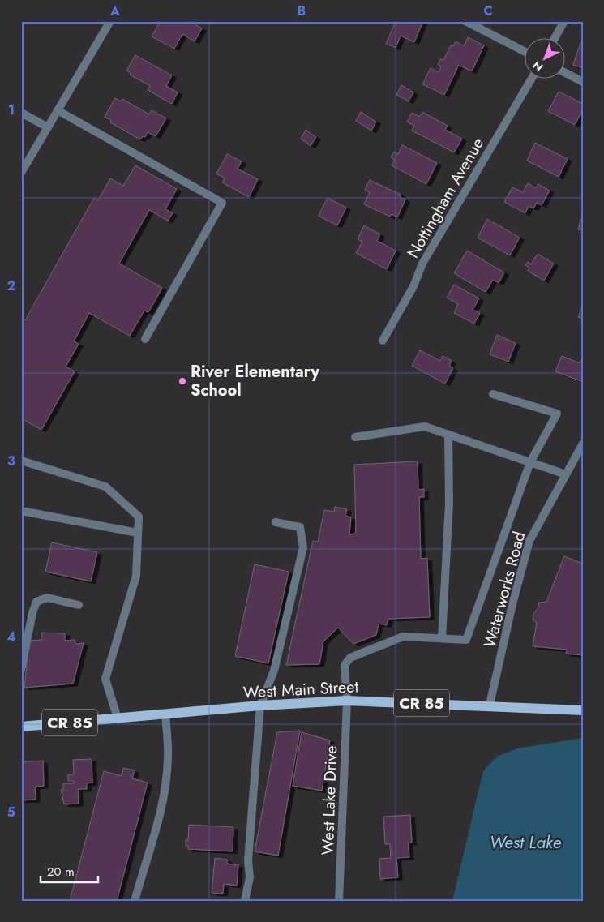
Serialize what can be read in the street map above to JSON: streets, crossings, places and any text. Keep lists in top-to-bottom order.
{
  "streets": {
    "main road": ["West Main Street", "CR 85"],
    "street": ["Nottingham Avenue", "Waterworks Road", "West Lake Drive"]
  },
  "crossings": [
    ["Waterworks Road", "West Main Street"],
    ["West Main Street", "West Lake Drive"]
  ],
  "water": ["West Lake"],
  "places": ["River Elementary School"],
  "scale_bar": "20 m",
  "north": "bottom left",
  "grid": {
    "columns": ["A", "B", "C"],
    "rows": [
      "1",
      "2",
      "3",
      "4",
      "5"
    ]
  }
}
